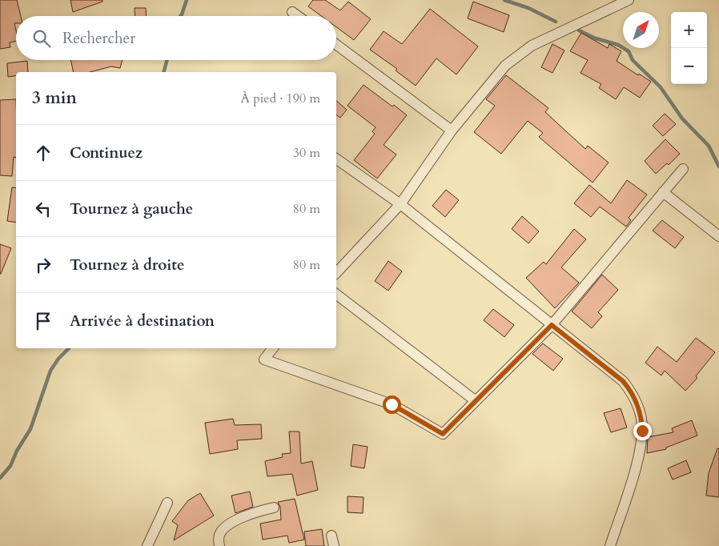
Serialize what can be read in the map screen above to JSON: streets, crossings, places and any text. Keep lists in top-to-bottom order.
{
  "north": "top right",
  "page": {
    "map_buttons": ["+", "−"],
    "search": "Rechercher",
    "heading": ["3 min", "À pied · 190 m"],
    "list": [
      ["Continuez", "30 m"],
      ["Tournez à gauche", "80 m"],
      ["Tournez à droite", "80 m"],
      "Arrivée à destination"
    ]
  }
}
